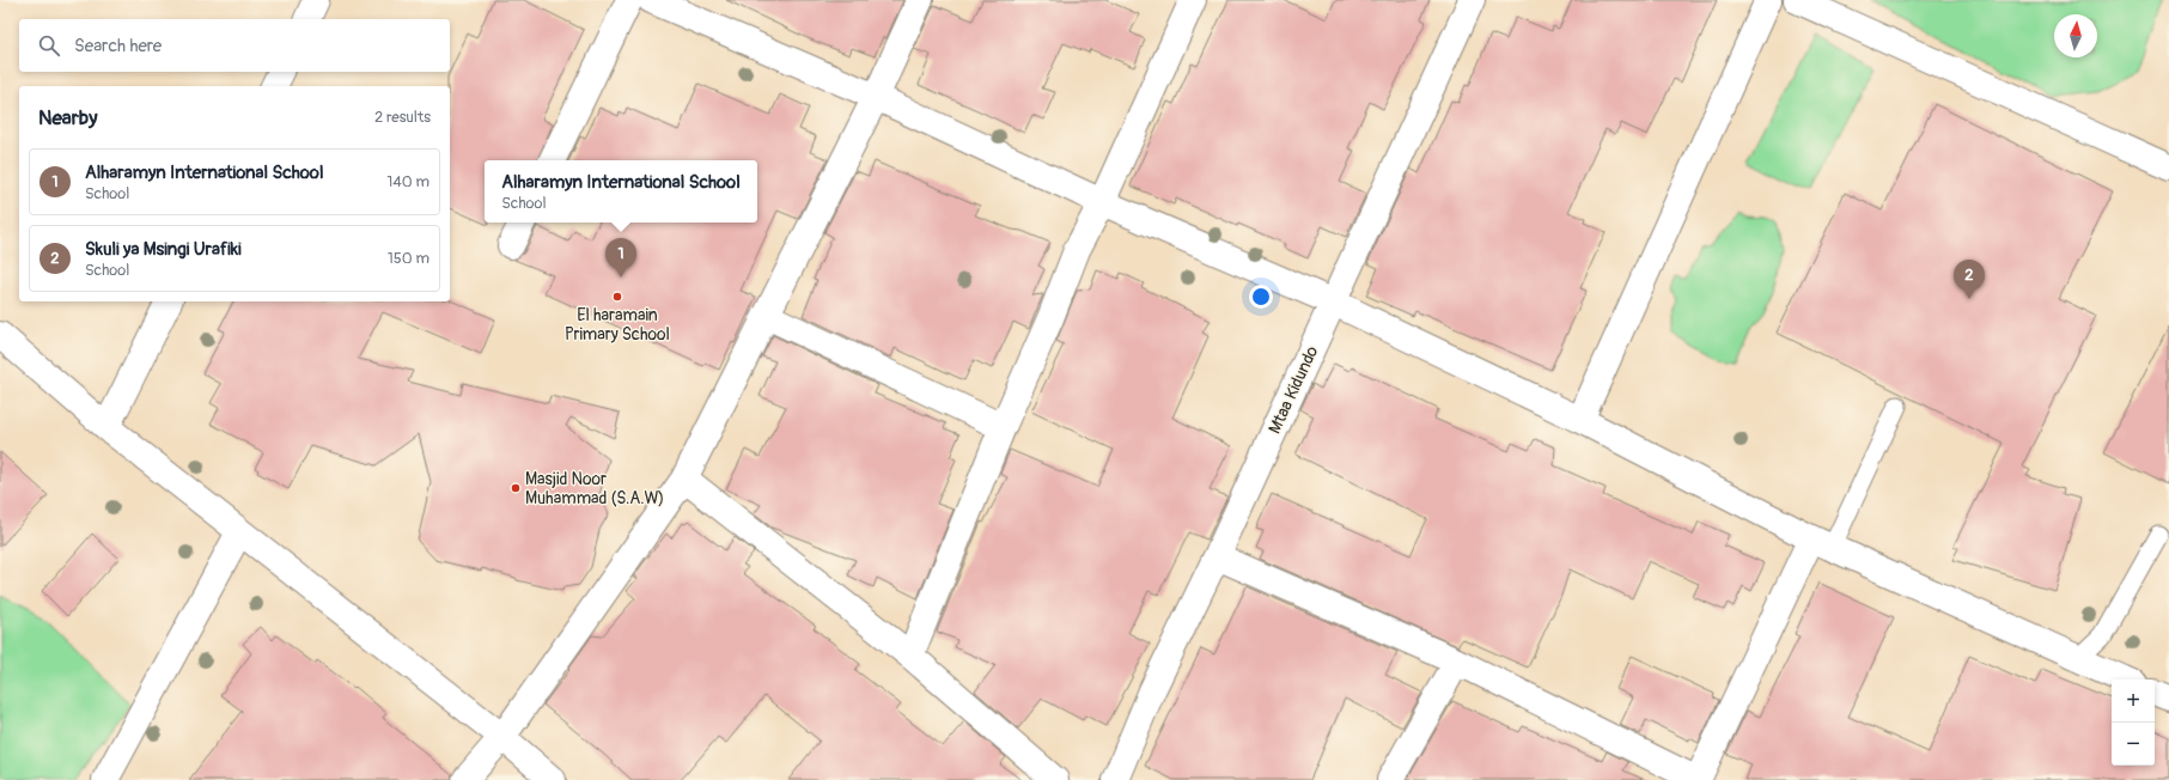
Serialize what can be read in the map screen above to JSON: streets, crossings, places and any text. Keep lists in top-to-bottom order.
{
  "streets": {
    "street": ["Mtaa Kidundo"]
  },
  "places": ["El haramain Primary School", "Masjid Noor Muhammad (S.A.W)"],
  "north": "top",
  "page": {
    "search": "Search here",
    "heading": ["Nearby", "2 results"],
    "list": [
      {
        "mark": "1",
        "name": "Alharamyn International School",
        "note": "School",
        "value": "140 m"
      },
      {
        "mark": "2",
        "name": "Skuli ya Msingi Urafiki",
        "note": "School",
        "value": "150 m"
      }
    ],
    "popup": ["Alharamyn International School", "School"],
    "pins": ["1", "2"],
    "map_buttons": ["+", "−"]
  }
}
